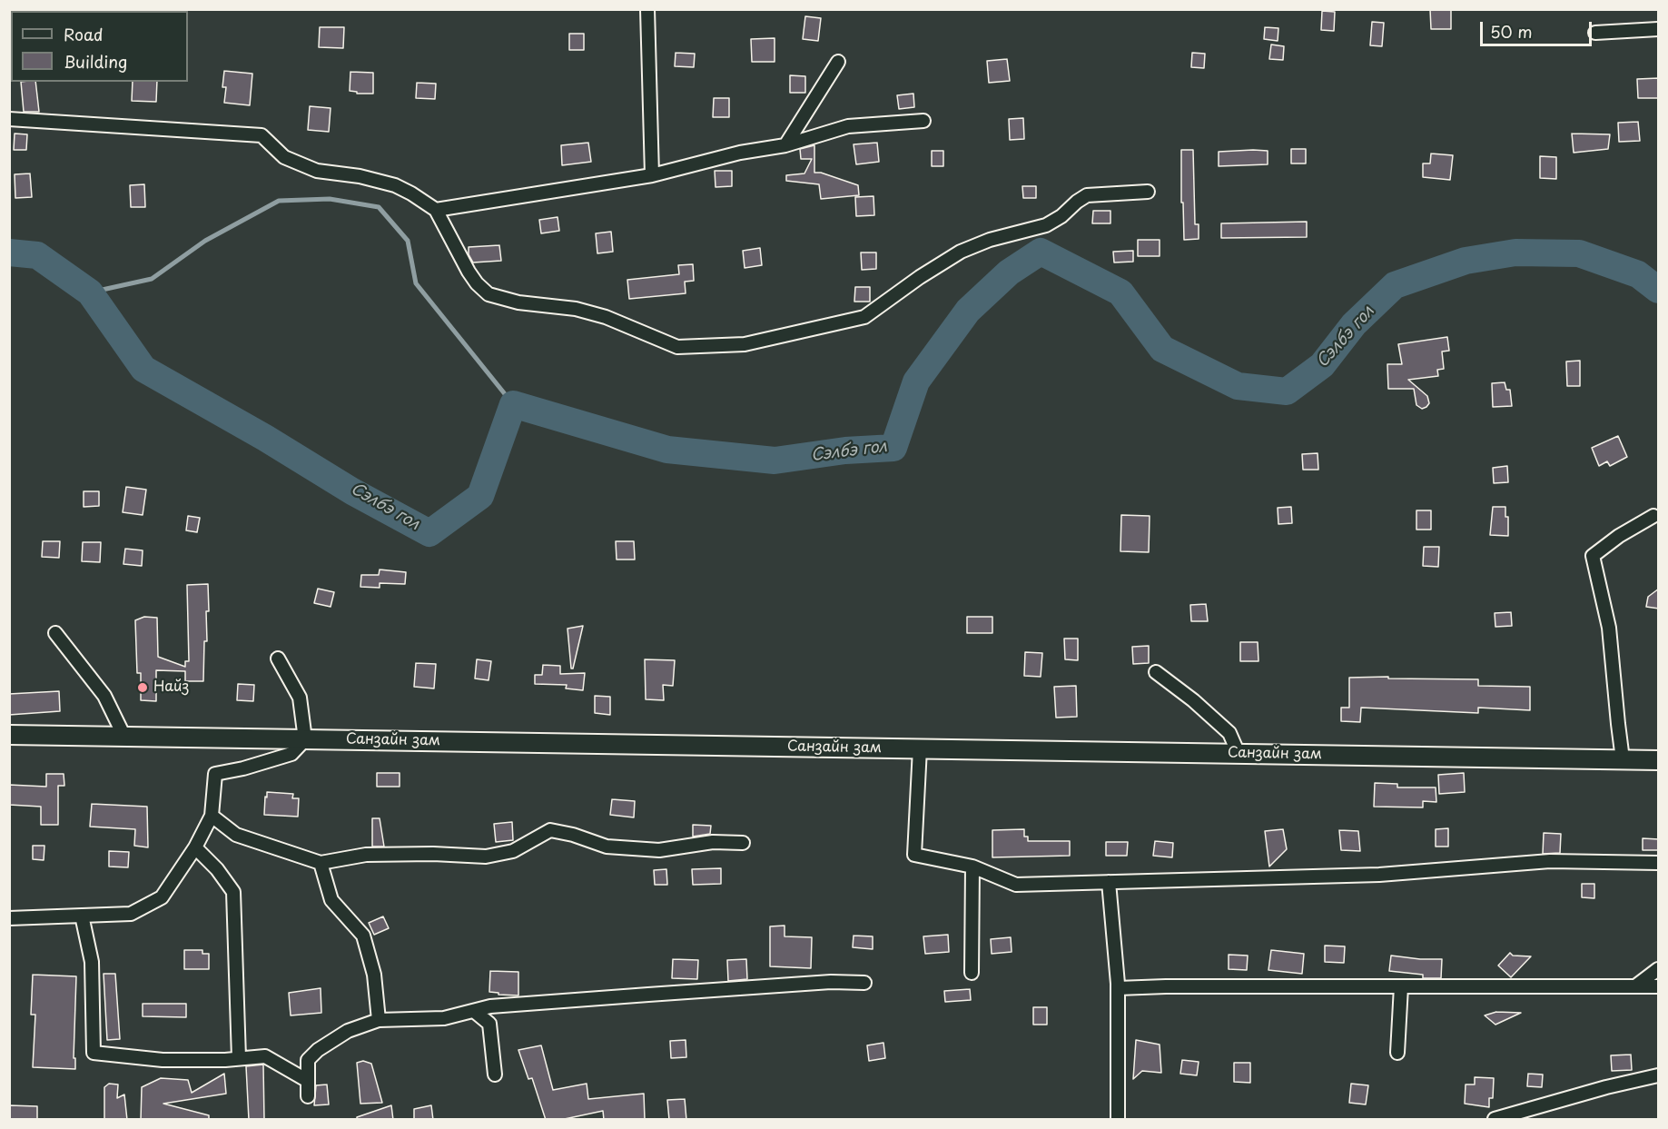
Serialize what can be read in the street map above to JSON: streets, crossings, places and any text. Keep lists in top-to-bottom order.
{
  "streets": {
    "main road": ["Санзайн зам"]
  },
  "water": ["Сэлбэ гол"],
  "places": ["Найз"],
  "legend": ["Road", "Building"],
  "scale_bar": "50 m"
}
